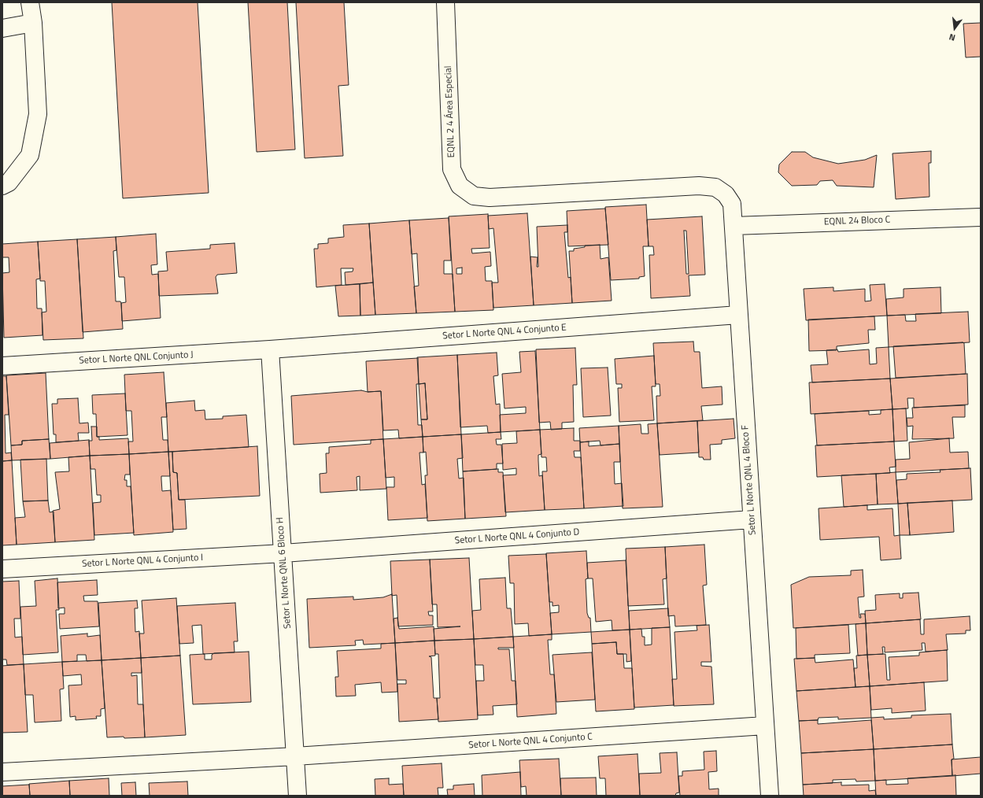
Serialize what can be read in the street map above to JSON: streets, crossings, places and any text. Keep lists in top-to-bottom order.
{
  "streets": {
    "street": [
      "EQNL 2 4 Área Especial",
      "EQNL 24 Bloco C",
      "Setor L Norte QNL 4 Conjunto E",
      "Setor L Norte QNL Conjunto J",
      "Setor L Norte QNL 4 Bloco F",
      "Setor L Norte QNL 4 Conjunto D",
      "Setor L Norte QNL 4 Conjunto I",
      "Setor L Norte QNL 6 Bloco H",
      "Setor L Norte QNL 4 Conjunto C"
    ]
  },
  "crossings": [
    ["EQNL 2 4 Área Especial", "Setor L Norte QNL 4 Bloco F"],
    ["EQNL 24 Bloco C", "Setor L Norte QNL 4 Bloco F"],
    ["Setor L Norte QNL 4 Conjunto E", "Setor L Norte QNL Conjunto J"],
    ["Setor L Norte QNL 4 Conjunto E", "Setor L Norte QNL 4 Bloco F"],
    ["Setor L Norte QNL 4 Conjunto E", "Setor L Norte QNL 6 Bloco H"],
    ["Setor L Norte QNL Conjunto J", "Setor L Norte QNL 6 Bloco H"],
    ["Setor L Norte QNL 4 Bloco F", "Setor L Norte QNL 4 Conjunto D"],
    ["Setor L Norte QNL 4 Bloco F", "Setor L Norte QNL 4 Conjunto C"],
    ["Setor L Norte QNL 4 Conjunto D", "Setor L Norte QNL 4 Conjunto I"],
    ["Setor L Norte QNL 4 Conjunto D", "Setor L Norte QNL 6 Bloco H"],
    ["Setor L Norte QNL 4 Conjunto I", "Setor L Norte QNL 6 Bloco H"],
    ["Setor L Norte QNL 6 Bloco H", "Setor L Norte QNL 4 Conjunto C"]
  ],
  "north": "bottom"
}
